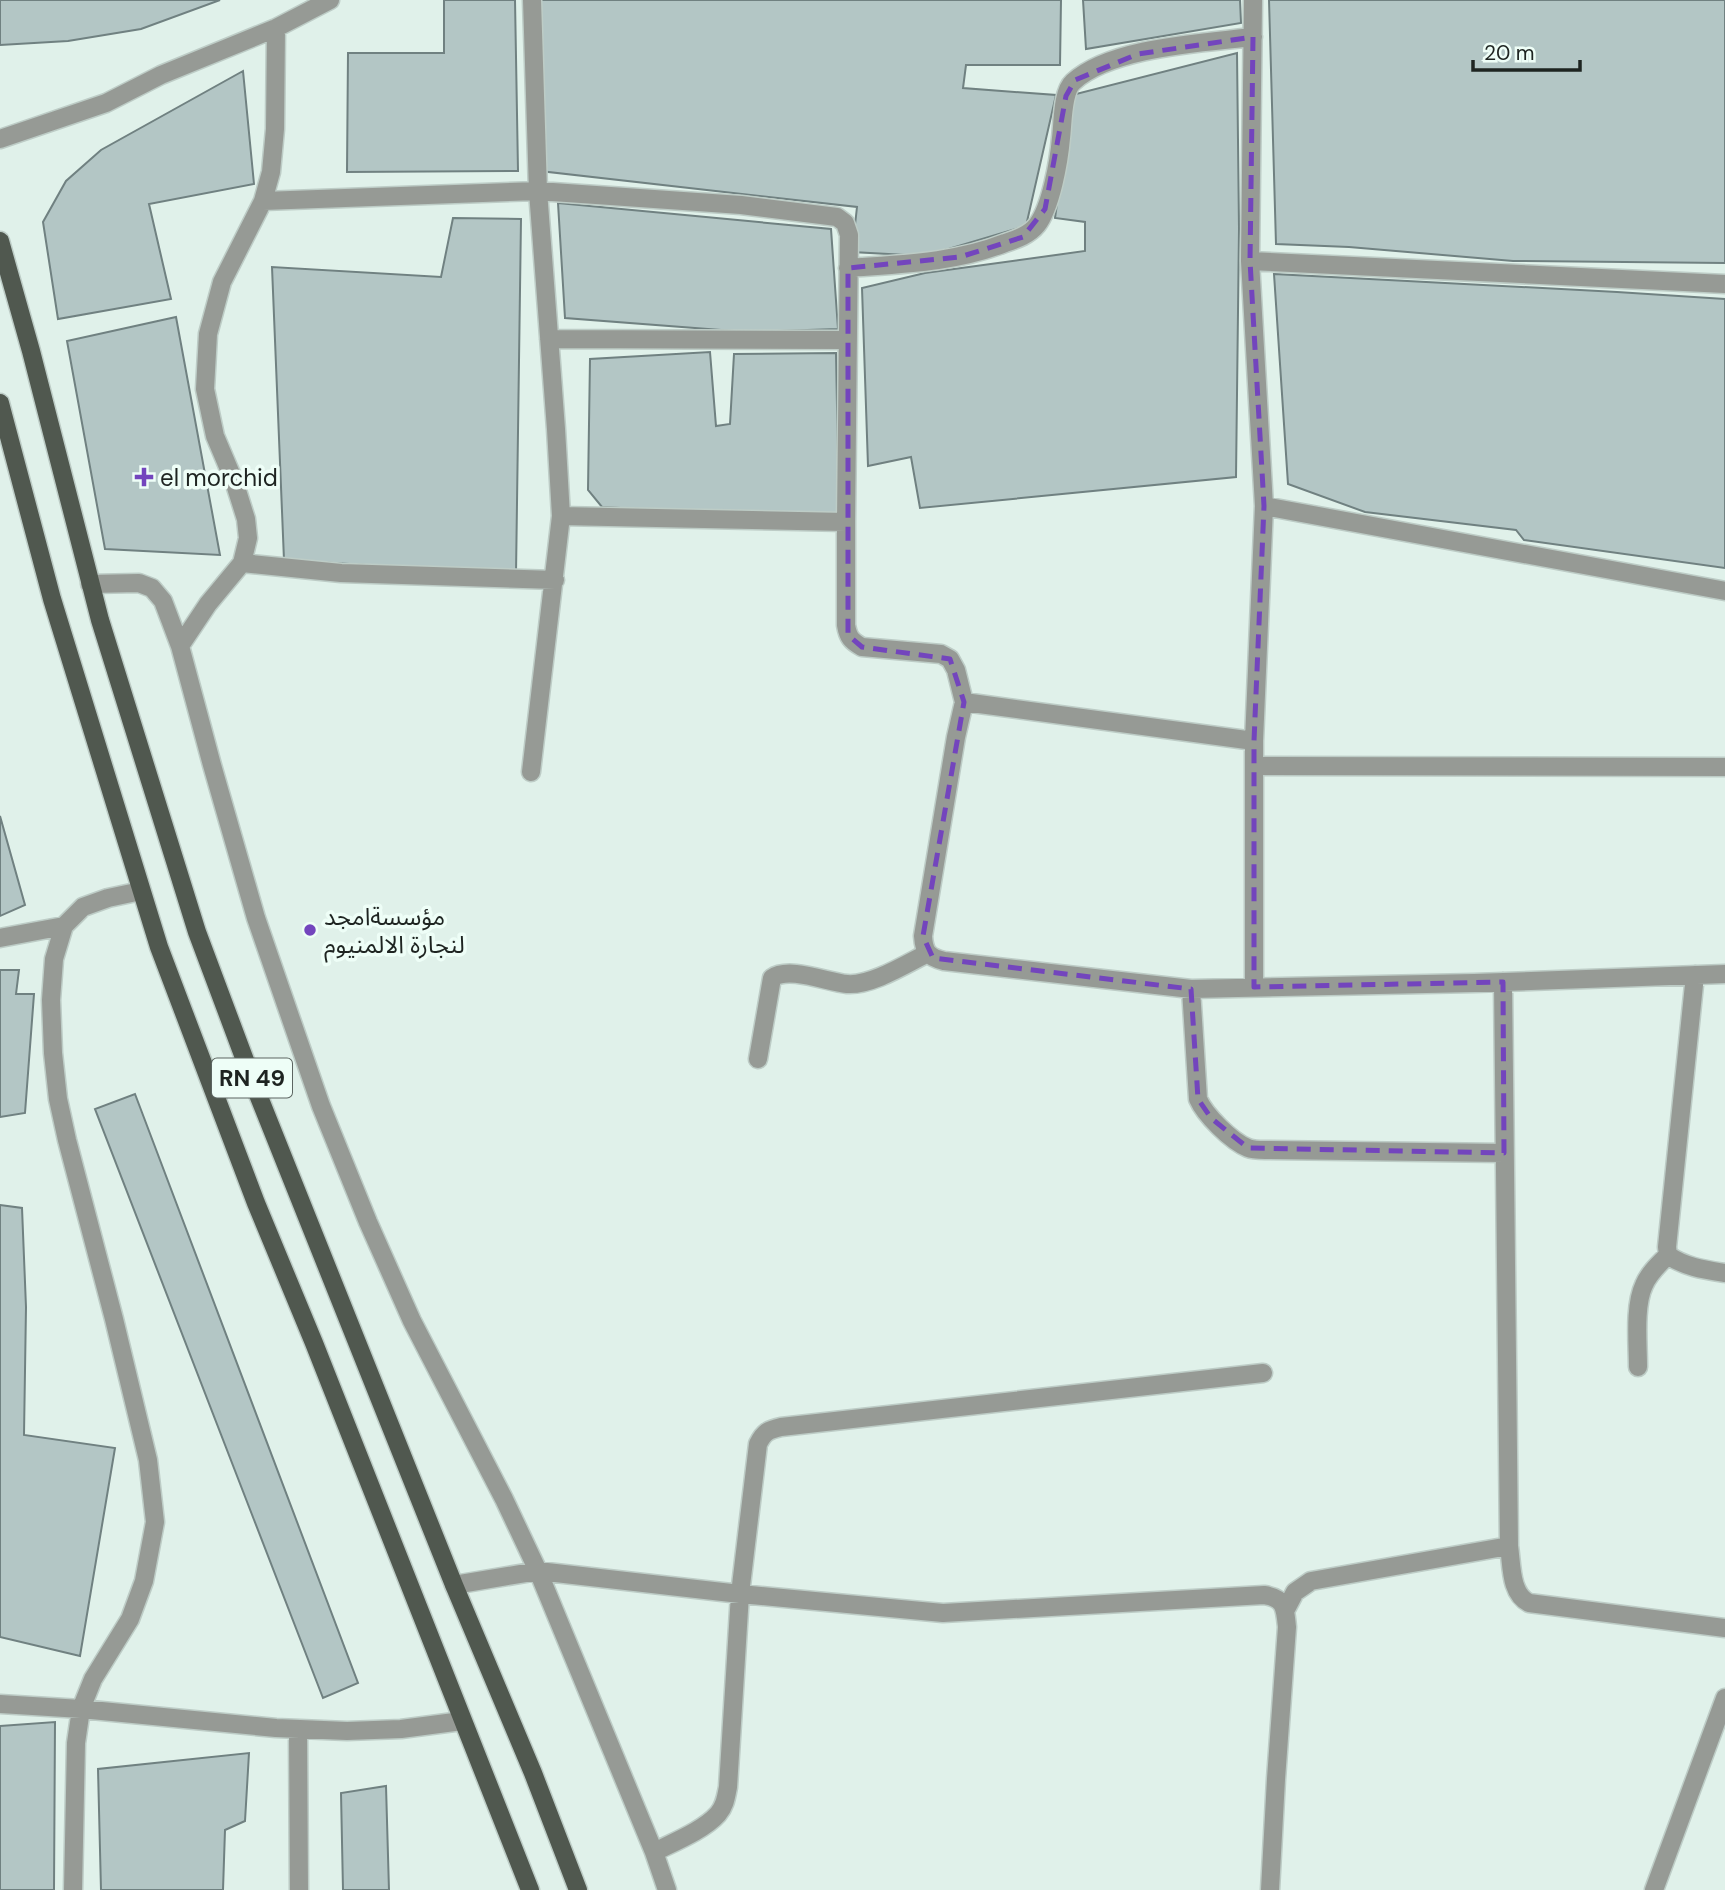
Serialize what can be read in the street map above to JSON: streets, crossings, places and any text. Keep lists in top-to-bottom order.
{
  "streets": {
    "main road": ["RN 49"]
  },
  "places": {
    "health": ["el morchid"],
    "other": ["مؤسسةامجد لنجارة الالمنيوم"]
  },
  "scale_bar": "20 m"
}
